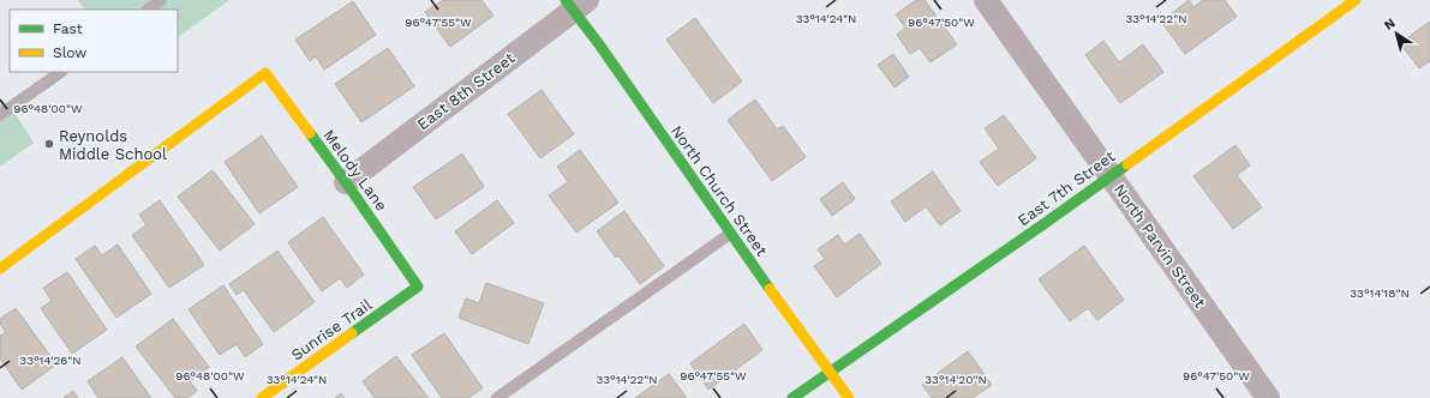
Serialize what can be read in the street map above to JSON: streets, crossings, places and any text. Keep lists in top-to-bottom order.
{
  "streets": {
    "street": [
      "East 8th Street",
      "Melody Lane",
      "East 7th Street",
      "North Church Street",
      "North Parvin Street",
      "Sunrise Trail"
    ]
  },
  "crossings": [
    ["East 8th Street", "Melody Lane"],
    ["East 8th Street", "North Church Street"],
    ["Melody Lane", "Sunrise Trail"],
    ["East 7th Street", "North Church Street"],
    ["East 7th Street", "North Parvin Street"]
  ],
  "places": ["Reynolds Middle School"],
  "legend": ["Fast", "Slow"],
  "north": "top left",
  "coordinates": [
    "33°14'24\"N",
    "33°14'22\"N",
    "96°47'55\"W",
    "96°47'50\"W",
    "96°48'00\"W",
    "33°14'18\"N",
    "33°14'26\"N",
    "33°14'20\"N"
  ]
}
